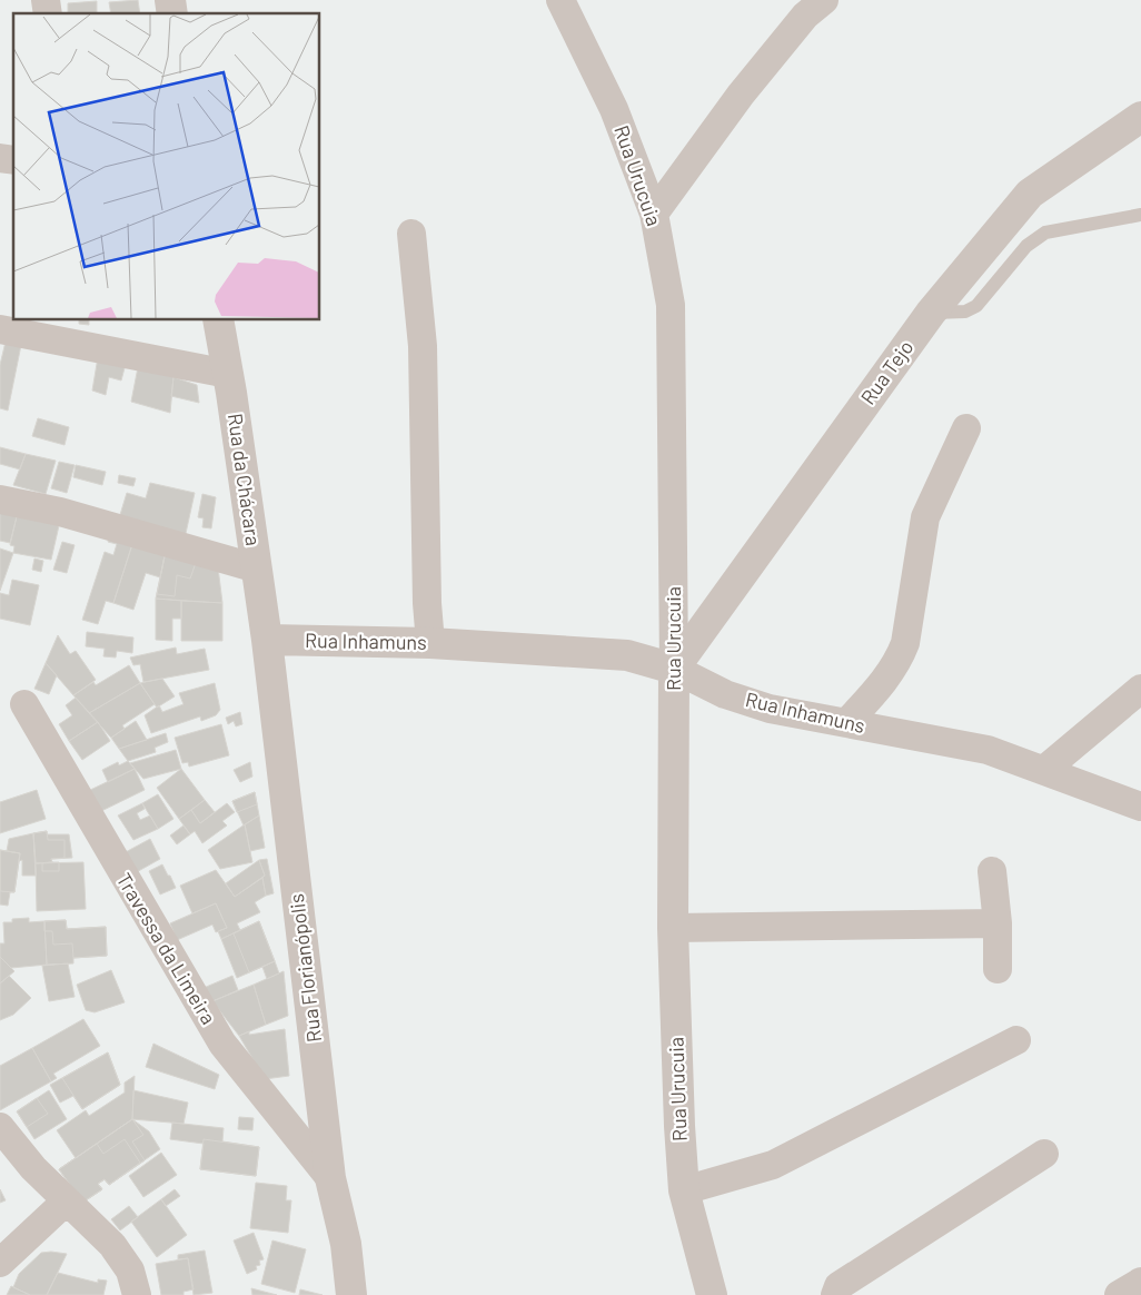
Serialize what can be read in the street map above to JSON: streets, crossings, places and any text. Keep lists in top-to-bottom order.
{
  "streets": {
    "street": [
      "Rua Urucuia",
      "Rua Tejo",
      "Rua da Chácara",
      "Rua Inhamuns",
      "Travessa da Limeira",
      "Rua Florianópolis"
    ]
  },
  "crossings": [
    ["Rua Urucuia", "Rua Tejo"],
    ["Rua Urucuia", "Rua Inhamuns"],
    ["Rua Tejo", "Rua Inhamuns"],
    ["Rua da Chácara", "Rua Inhamuns"],
    ["Rua da Chácara", "Rua Florianópolis"],
    ["Rua Inhamuns", "Rua Florianópolis"],
    ["Travessa da Limeira", "Rua Florianópolis"]
  ]
}
